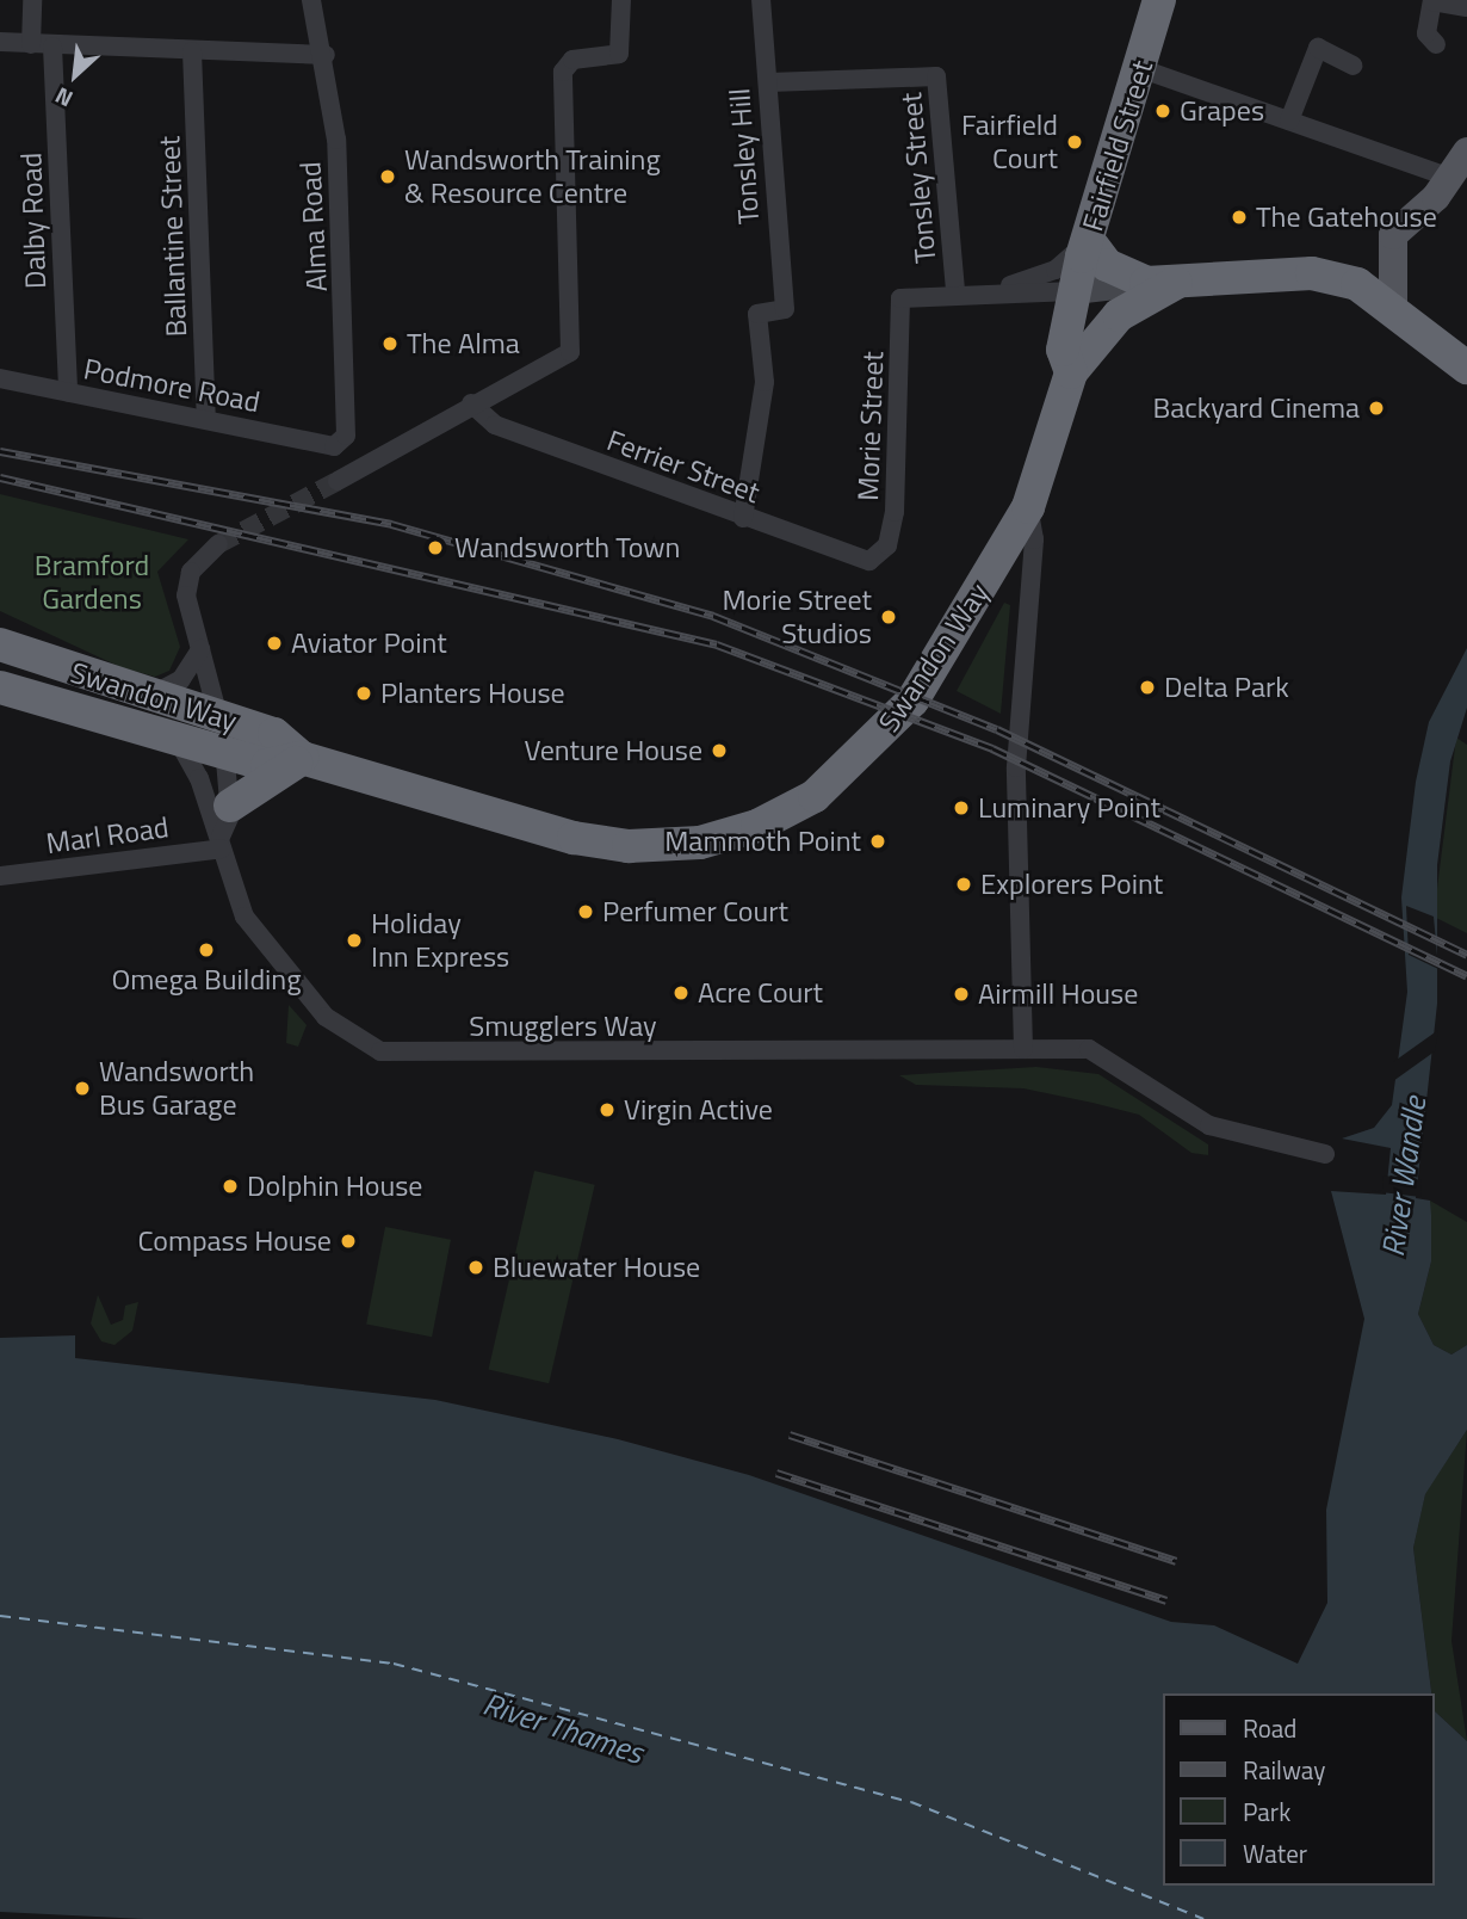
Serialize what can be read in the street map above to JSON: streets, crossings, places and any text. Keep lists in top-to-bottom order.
{
  "streets": {
    "highway": ["Fairfield Street", "Swandon Way"],
    "street": [
      "Tonsley Hill",
      "Tonsley Street",
      "Dalby Road",
      "Alma Road",
      "Ballantine Street",
      "Podmore Road",
      "Morie Street",
      "Ferrier Street",
      "Marl Road",
      "Smugglers Way"
    ]
  },
  "crossings": [
    ["Fairfield Street", "Swandon Way"],
    ["Tonsley Hill", "Tonsley Street"],
    ["Tonsley Hill", "Ferrier Street"],
    ["Tonsley Street", "Morie Street"],
    ["Dalby Road", "Podmore Road"],
    ["Alma Road", "Podmore Road"],
    ["Ballantine Street", "Podmore Road"],
    ["Morie Street", "Ferrier Street"],
    ["Swandon Way", "Smugglers Way"],
    ["Marl Road", "Smugglers Way"]
  ],
  "water": ["River Wandle", "River Thames"],
  "parks": ["Bramford Gardens"],
  "places": [
    "Grapes",
    "Fairfield Court",
    "Wandsworth Training & Resource Centre",
    "The Gatehouse",
    "The Alma",
    "Backyard Cinema",
    "Wandsworth Town",
    "Morie Street Studios",
    "Aviator Point",
    "Delta Park",
    "Planters House",
    "Venture House",
    "Luminary Point",
    "Mammoth Point",
    "Explorers Point",
    "Perfumer Court",
    "Holiday Inn Express",
    "Omega Building",
    "Acre Court",
    "Airmill House",
    "Wandsworth Bus Garage",
    "Virgin Active",
    "Dolphin House",
    "Compass House",
    "Bluewater House"
  ],
  "legend": [
    "Road",
    "Railway",
    "Park",
    "Water"
  ],
  "north": "bottom left"
}
